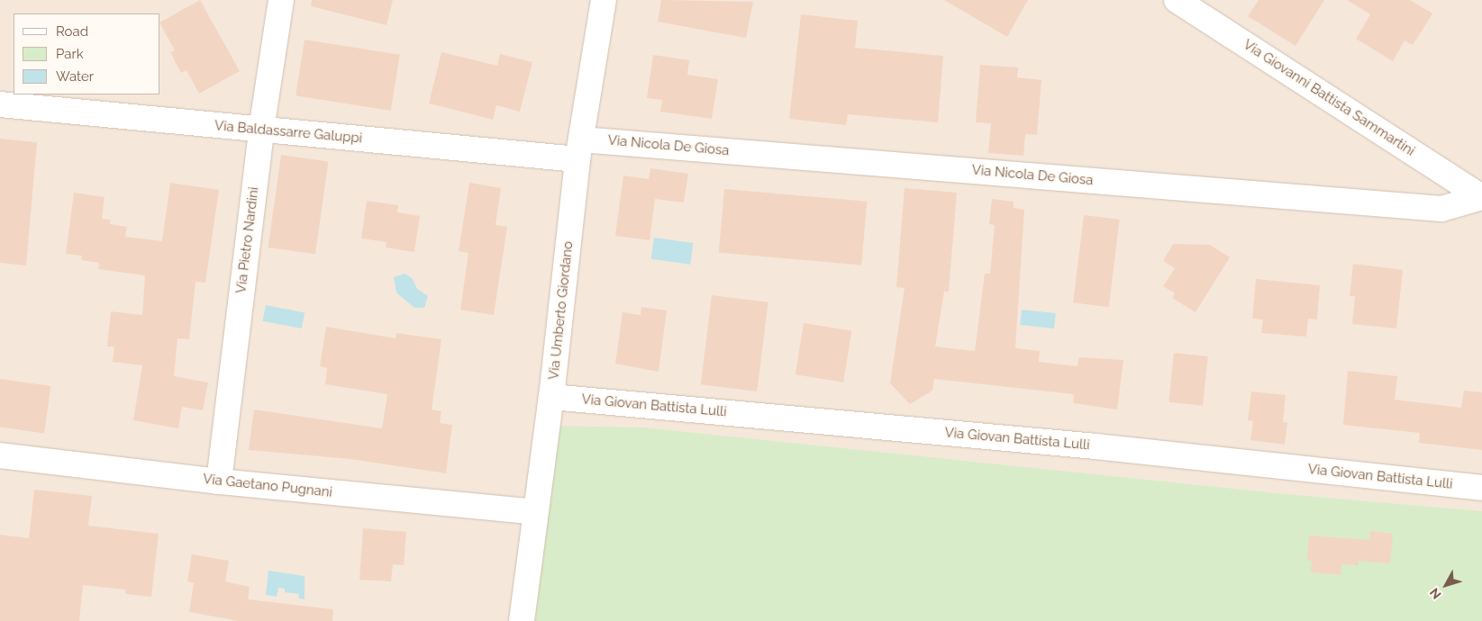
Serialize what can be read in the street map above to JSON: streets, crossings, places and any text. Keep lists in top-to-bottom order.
{
  "streets": {
    "street": [
      "Via Giovanni Battista Sammartini",
      "Via Baldassarre Galuppi",
      "Via Nicola De Giosa",
      "Via Pietro Nardini",
      "Via Umberto Giordano",
      "Via Giovan Battista Lulli",
      "Via Gaetano Pugnani"
    ]
  },
  "crossings": [
    ["Via Giovanni Battista Sammartini", "Via Nicola De Giosa"],
    ["Via Baldassarre Galuppi", "Via Nicola De Giosa"],
    ["Via Baldassarre Galuppi", "Via Pietro Nardini"],
    ["Via Baldassarre Galuppi", "Via Umberto Giordano"],
    ["Via Nicola De Giosa", "Via Umberto Giordano"],
    ["Via Pietro Nardini", "Via Gaetano Pugnani"],
    ["Via Umberto Giordano", "Via Giovan Battista Lulli"],
    ["Via Umberto Giordano", "Via Gaetano Pugnani"]
  ],
  "legend": ["Road", "Park", "Water"],
  "north": "bottom left"
}
